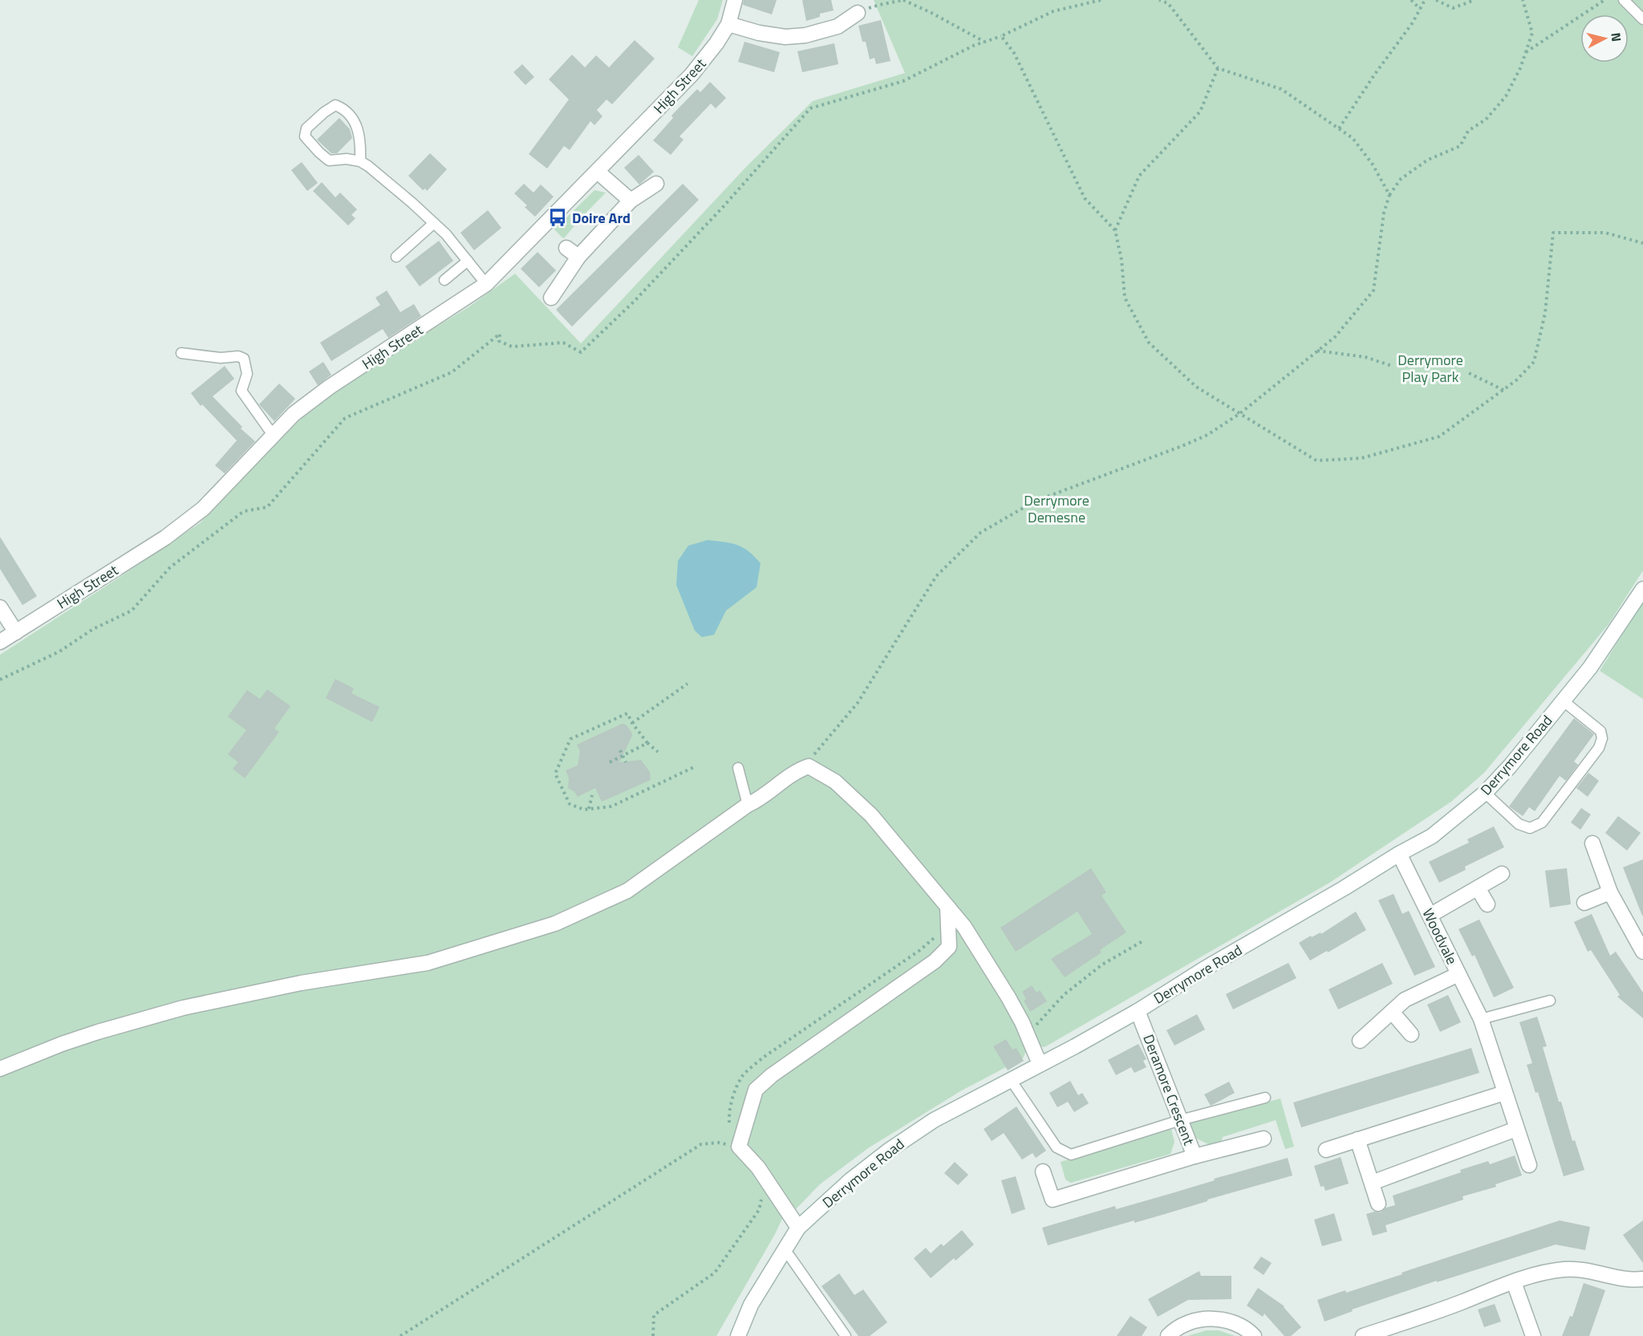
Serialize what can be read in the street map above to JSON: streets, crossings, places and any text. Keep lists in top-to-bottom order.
{
  "streets": {
    "street": [
      "High Street",
      "Derrymore Road",
      "Woodvale",
      "Deramore Crescent"
    ]
  },
  "crossings": [
    ["Derrymore Road", "Woodvale"],
    ["Derrymore Road", "Deramore Crescent"]
  ],
  "parks": ["Derrymore Play Park", "Derrymore Demesne"],
  "places": {
    "bus stop": ["Doire Ard"]
  },
  "north": "right"
}
